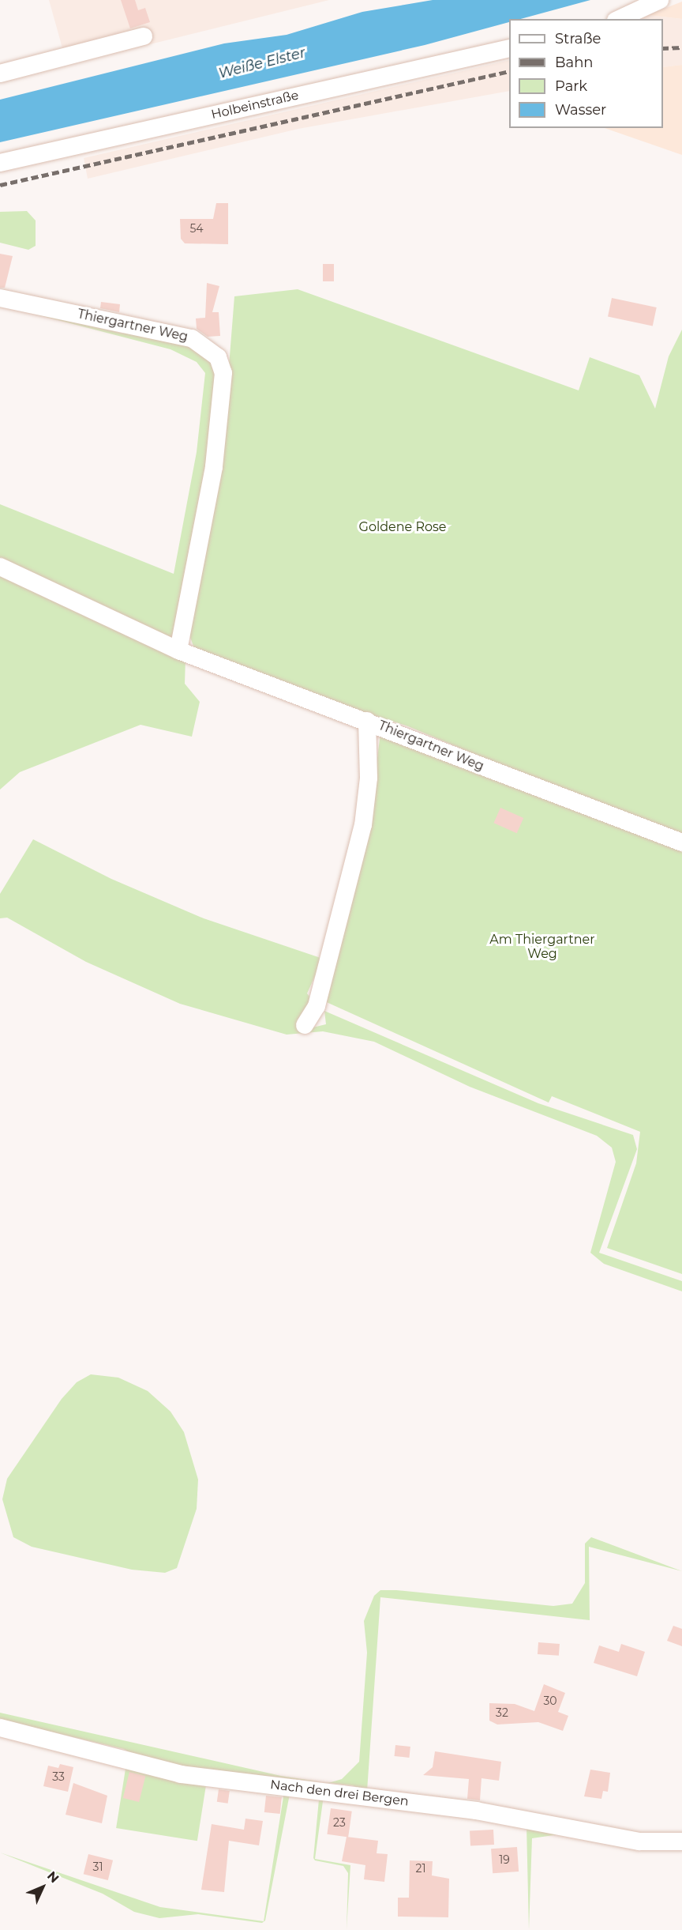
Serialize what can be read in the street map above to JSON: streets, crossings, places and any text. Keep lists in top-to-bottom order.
{
  "streets": {
    "street": ["Holbeinstraße", "Thiergartner Weg", "Nach den drei Bergen"]
  },
  "water": ["Weiße Elster"],
  "parks": ["Goldene Rose", "Am Thiergartner Weg"],
  "house_numbers": [
    "54",
    "30",
    "32",
    "33",
    "23",
    "19",
    "31",
    "21"
  ],
  "legend": [
    "Straße",
    "Bahn",
    "Park",
    "Wasser"
  ],
  "north": "top right"
}
